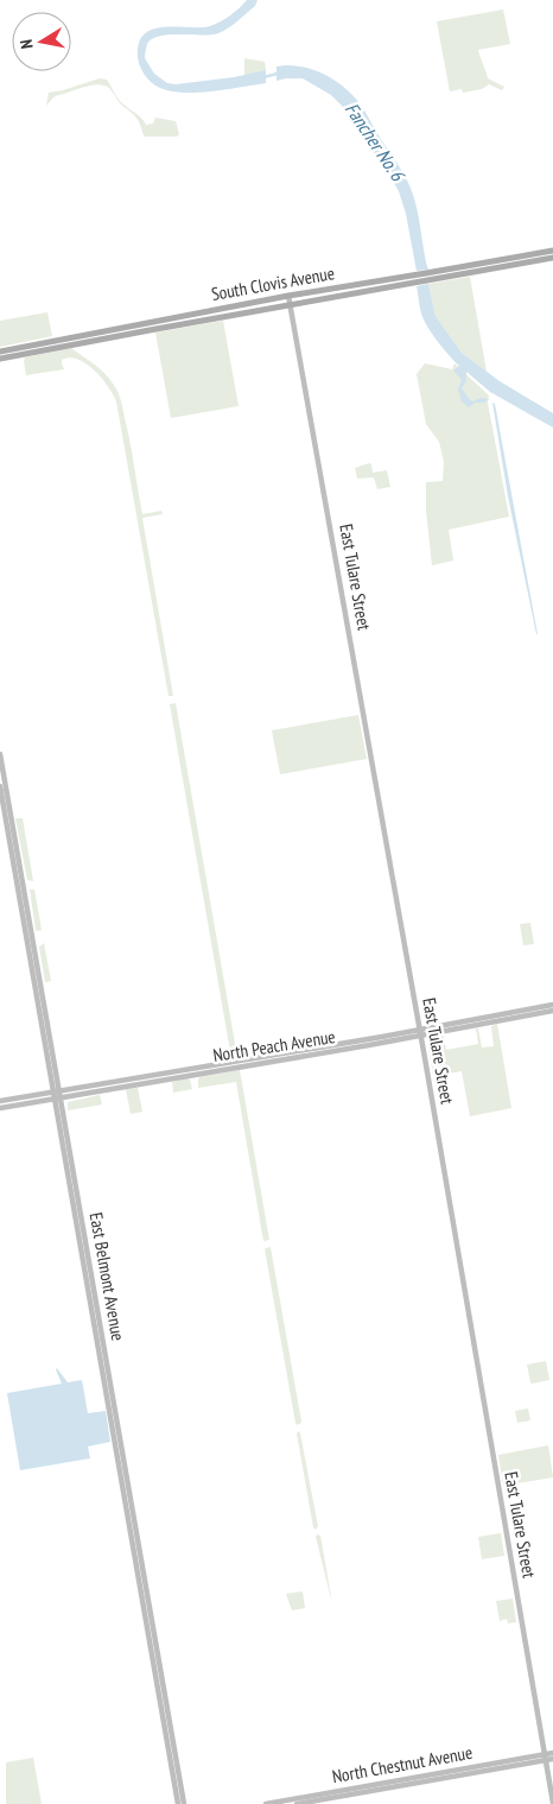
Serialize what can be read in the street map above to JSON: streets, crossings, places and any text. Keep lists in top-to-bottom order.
{
  "streets": {
    "main road": [
      "South Clovis Avenue",
      "East Tulare Street",
      "North Peach Avenue",
      "East Belmont Avenue",
      "North Chestnut Avenue"
    ]
  },
  "crossings": [
    ["South Clovis Avenue", "East Tulare Street"],
    ["East Tulare Street", "North Peach Avenue"],
    ["East Tulare Street", "North Chestnut Avenue"],
    ["North Peach Avenue", "East Belmont Avenue"]
  ],
  "water": ["Fancher No. 6"],
  "north": "left"
}
